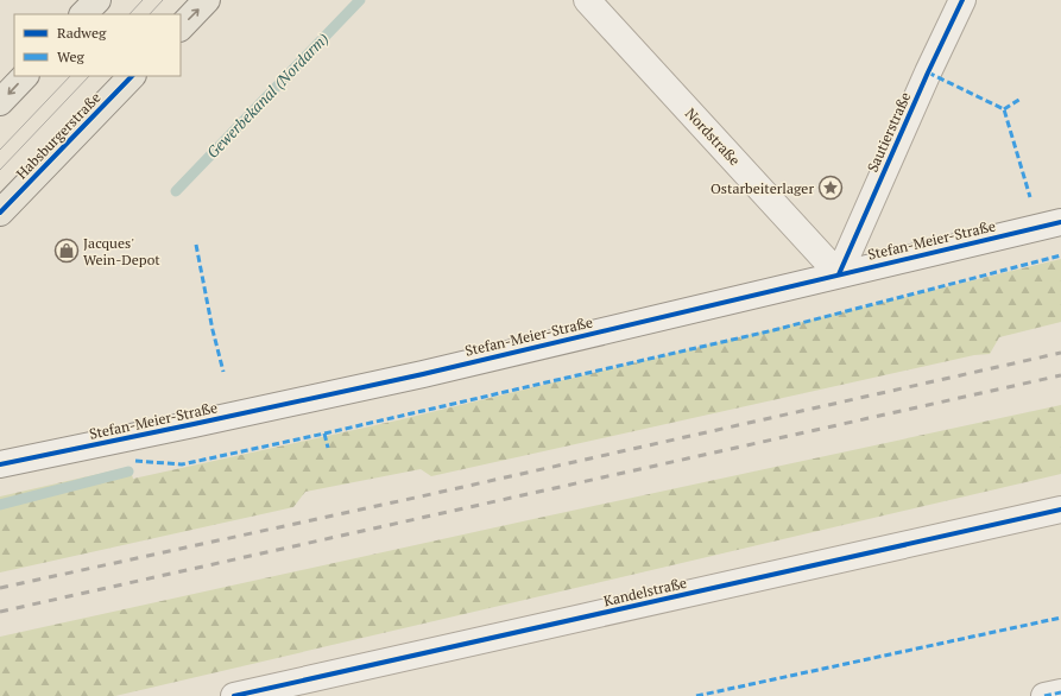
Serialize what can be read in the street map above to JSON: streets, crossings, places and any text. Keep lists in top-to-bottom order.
{
  "streets": {
    "main road": ["Habsburgerstraße"],
    "street": [
      "Sautierstraße",
      "Nordstraße",
      "Stefan-Meier-Straße",
      "Kandelstraße"
    ]
  },
  "crossings": [
    ["Sautierstraße", "Nordstraße"],
    ["Sautierstraße", "Stefan-Meier-Straße"],
    ["Nordstraße", "Stefan-Meier-Straße"]
  ],
  "water": ["Gewerbekanal (Nordarm)"],
  "places": {
    "place": ["Ostarbeiterlager"],
    "shop": ["Jacques' Wein-Depot"]
  },
  "legend": ["Radweg", "Weg"]
}
